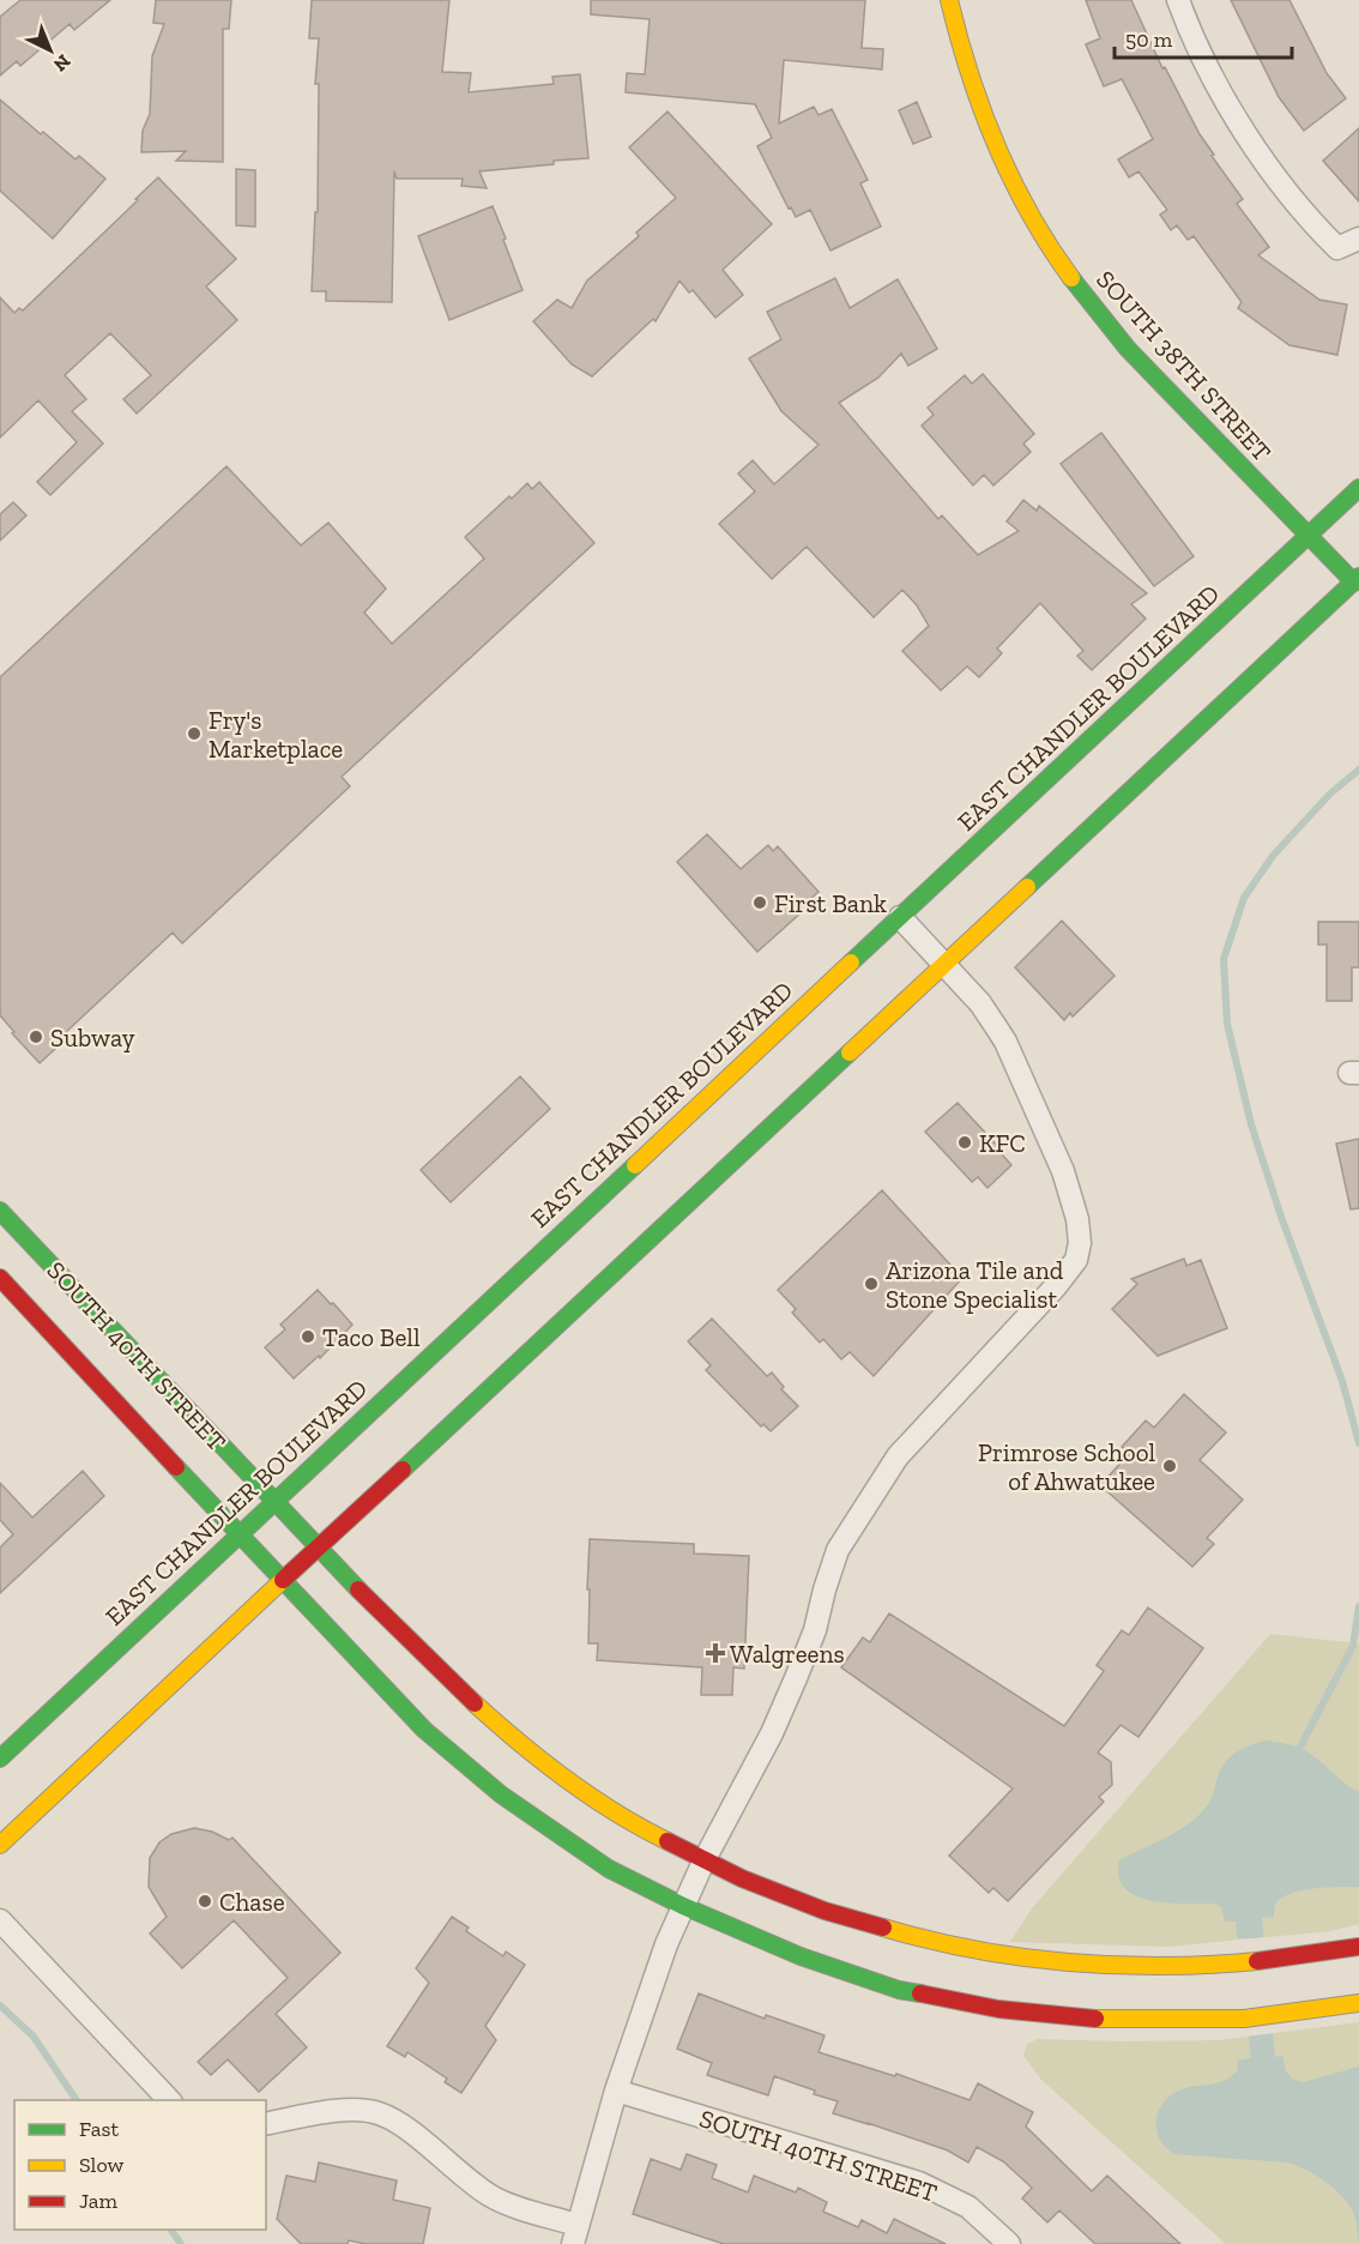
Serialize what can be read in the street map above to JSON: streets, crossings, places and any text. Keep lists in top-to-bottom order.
{
  "streets": {
    "main road": ["SOUTH 38TH STREET", "EAST CHANDLER BOULEVARD", "SOUTH 40TH STREET"]
  },
  "crossings": [
    ["SOUTH 38TH STREET", "EAST CHANDLER BOULEVARD"],
    ["EAST CHANDLER BOULEVARD", "SOUTH 40TH STREET"]
  ],
  "places": {
    "other": [
      "Fry's Marketplace",
      "First Bank",
      "Subway",
      "KFC",
      "Arizona Tile and Stone Specialist",
      "Taco Bell",
      "Primrose School of Ahwatukee",
      "Chase"
    ],
    "health": ["Walgreens"]
  },
  "legend": ["Fast", "Slow", "Jam"],
  "scale_bar": "50 m",
  "north": "bottom right"
}
